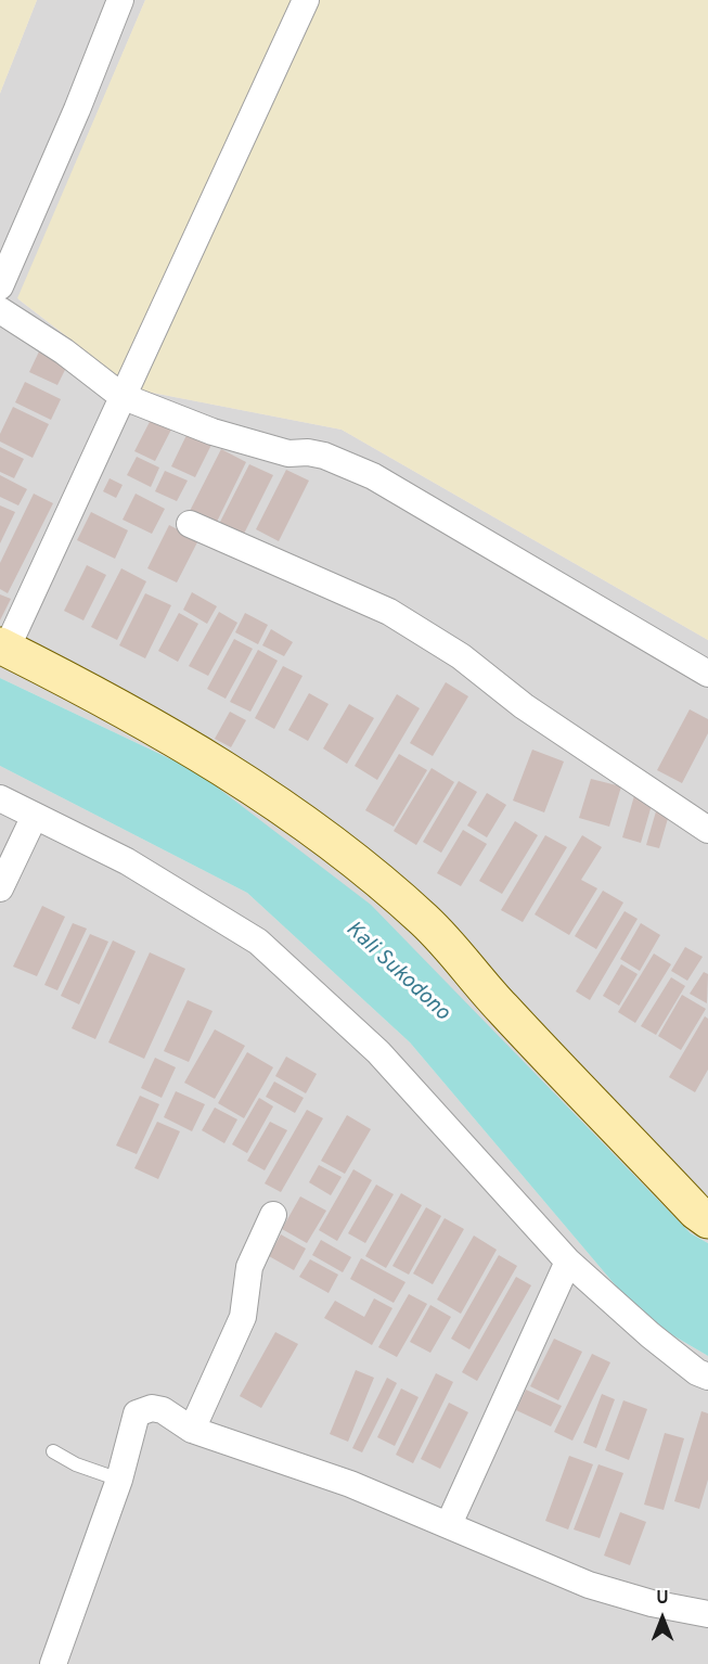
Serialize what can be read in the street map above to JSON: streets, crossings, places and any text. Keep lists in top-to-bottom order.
{
  "water": ["Kali Sukodono"],
  "north": "top"
}
